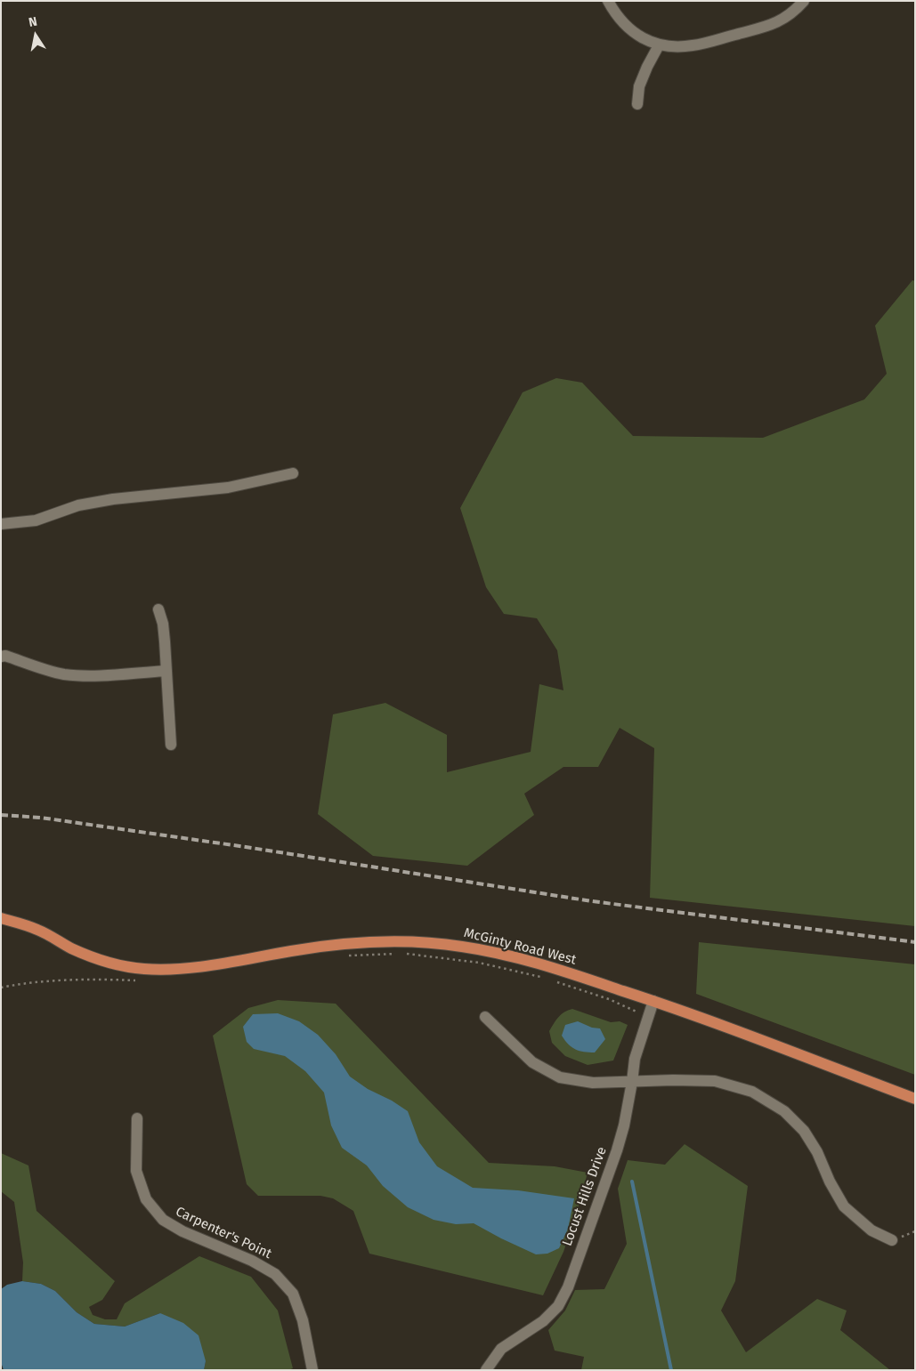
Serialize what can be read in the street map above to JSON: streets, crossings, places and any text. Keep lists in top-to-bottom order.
{
  "streets": {
    "main road": ["McGinty Road West"],
    "street": ["Locust Hills Drive", "Carpenter's Point"]
  },
  "crossings": [
    ["McGinty Road West", "Locust Hills Drive"]
  ],
  "north": "top"
}
